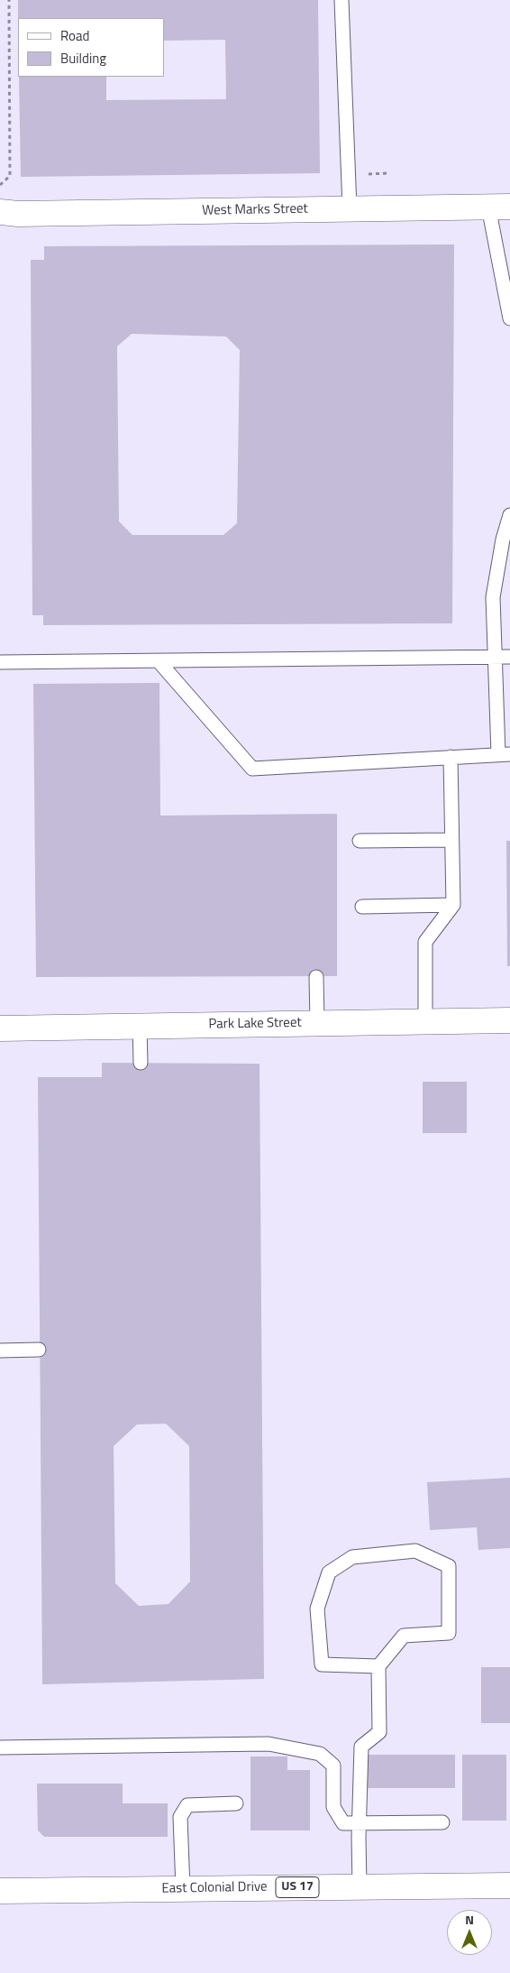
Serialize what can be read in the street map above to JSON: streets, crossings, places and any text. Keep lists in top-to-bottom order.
{
  "streets": {
    "main road": [
      "West Marks Street",
      "Park Lake Street",
      "US 17",
      "East Colonial Drive"
    ]
  },
  "legend": ["Road", "Building"],
  "north": "top"
}
